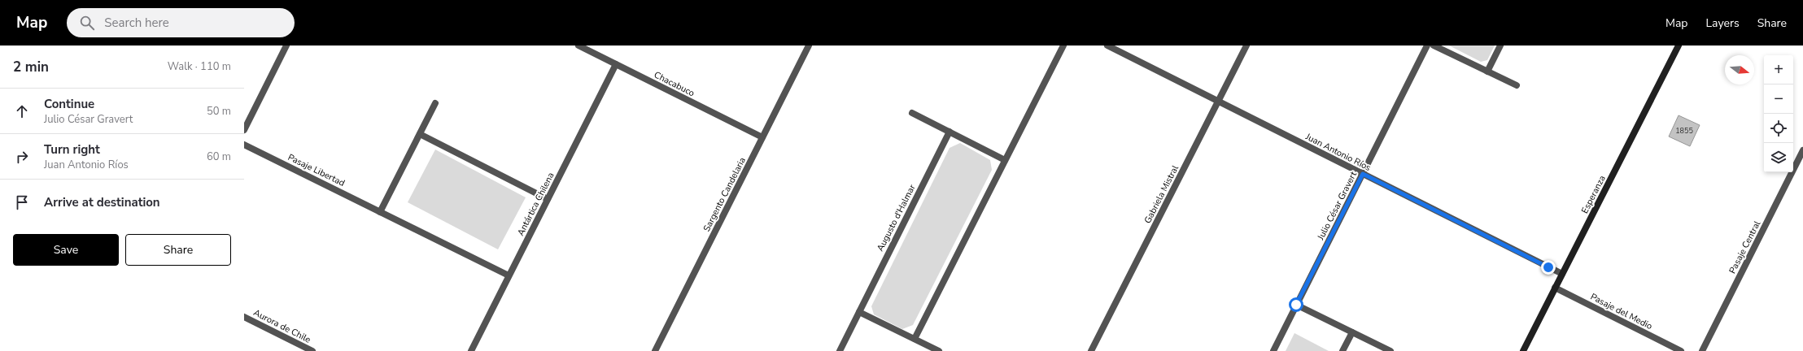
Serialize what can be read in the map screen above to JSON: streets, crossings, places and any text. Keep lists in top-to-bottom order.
{
  "streets": {
    "street": [
      "Chacabuco",
      "Juan Antonio Ríos",
      "Pasaje Libertad",
      "Sargento Candelaria",
      "Gabriela Mistral",
      "Esperanza",
      "Antártica Chilena",
      "Julio César Gravert",
      "Augusto d'Halmar",
      "Pasaje Central",
      "Pasaje del Medio",
      "Aurora de Chile"
    ]
  },
  "crossings": [
    ["Chacabuco", "Sargento Candelaria"],
    ["Chacabuco", "Antártica Chilena"],
    ["Juan Antonio Ríos", "Gabriela Mistral"],
    ["Juan Antonio Ríos", "Esperanza"],
    ["Juan Antonio Ríos", "Julio César Gravert"],
    ["Pasaje Libertad", "Antártica Chilena"],
    ["Esperanza", "Pasaje del Medio"]
  ],
  "house_numbers": ["1855"],
  "north": "right",
  "page": {
    "header": "Map",
    "search": "Search here",
    "nav": ["Map", "Layers", "Share"],
    "heading": ["2 min", "Walk · 110 m"],
    "map_buttons": ["+", "−"],
    "list": [
      ["Continue", "Julio César Gravert", "50 m"],
      ["Turn right", "Juan Antonio Ríos", "60 m"],
      "Arrive at destination"
    ],
    "buttons": ["Save", "Share"]
  }
}
